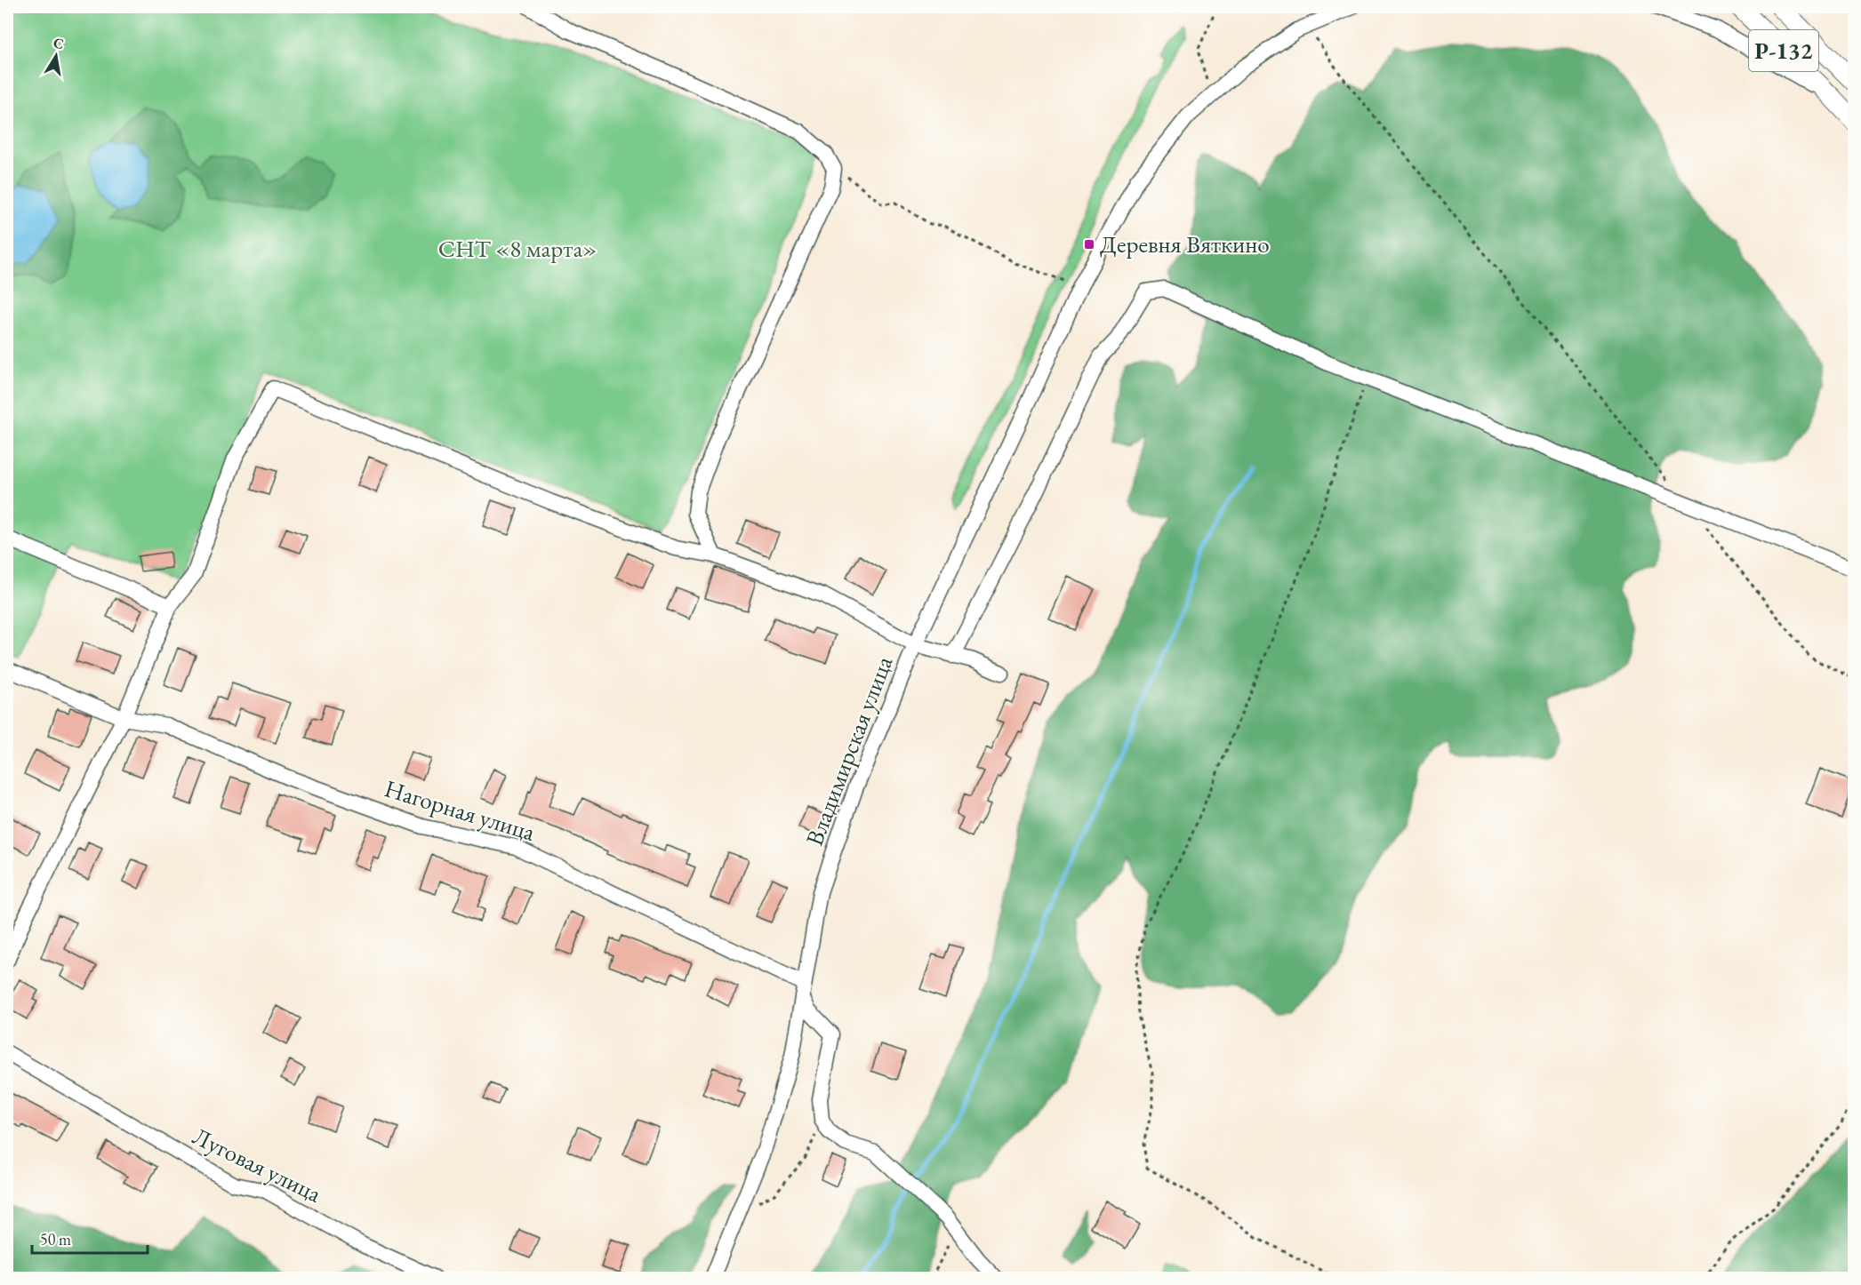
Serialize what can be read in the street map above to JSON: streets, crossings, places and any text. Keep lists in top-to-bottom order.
{
  "streets": {
    "main road": ["Р-132"],
    "street": ["Владимирская улица", "Нагорная улица", "Луговая улица"]
  },
  "crossings": [
    ["Владимирская улица", "Нагорная улица"]
  ],
  "parks": ["СНТ «8 марта»"],
  "places": {
    "transit": ["Деревня Вяткино"]
  },
  "scale_bar": "50 m",
  "north": "top"
}
